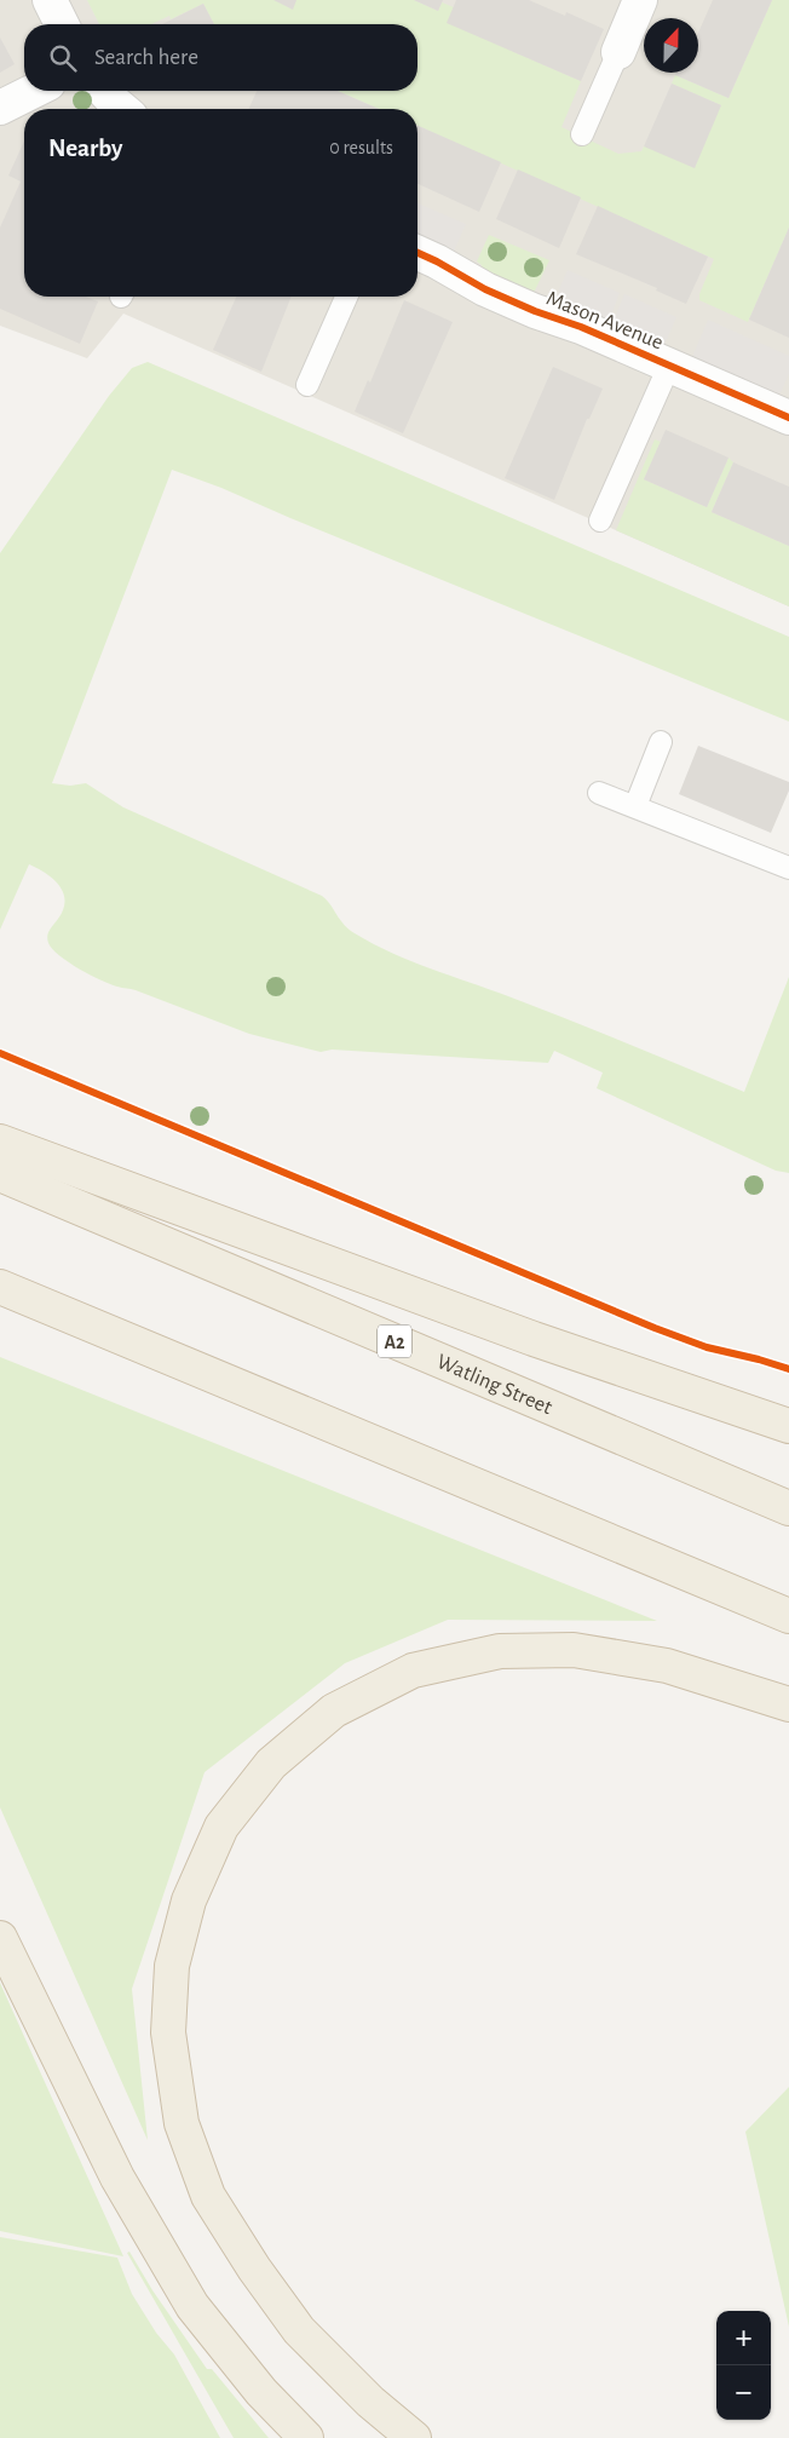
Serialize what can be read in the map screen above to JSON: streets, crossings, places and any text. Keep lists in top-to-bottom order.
{
  "streets": {
    "highway": ["A2", "Watling Street"],
    "street": ["Mason Avenue"]
  },
  "north": "top",
  "page": {
    "search": "Search here",
    "heading": ["Nearby", "0 results"],
    "map_buttons": ["+", "−"]
  }
}
